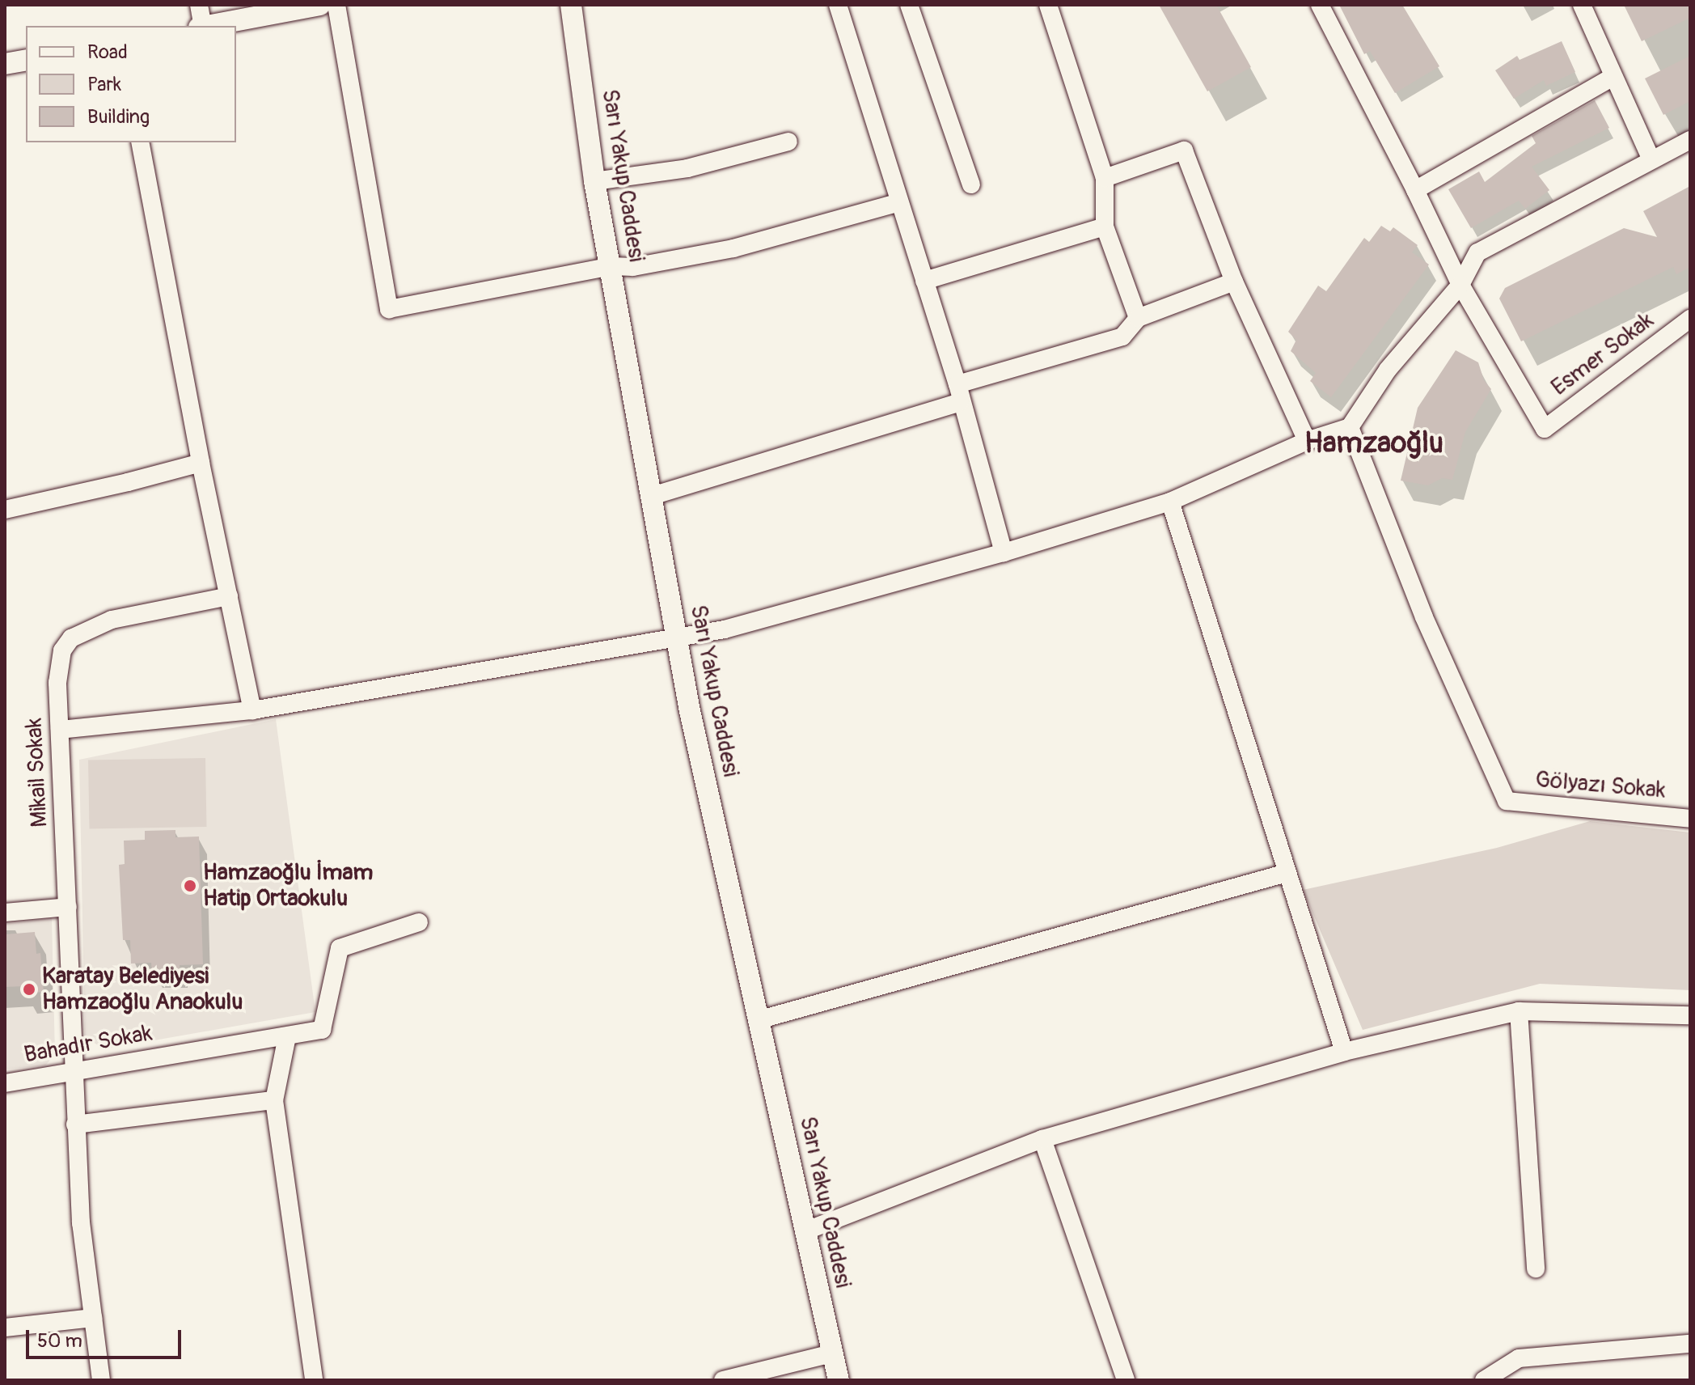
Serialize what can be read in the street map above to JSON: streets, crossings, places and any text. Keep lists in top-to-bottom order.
{
  "streets": {
    "street": [
      "Sarı Yakup Caddesi",
      "Esmer Sokak",
      "Mikail Sokak",
      "Gölyazı Sokak",
      "Bahadır Sokak"
    ]
  },
  "crossings": [
    ["Mikail Sokak", "Bahadır Sokak"]
  ],
  "districts": ["Hamzaoğlu"],
  "places": ["Hamzaoğlu İmam Hatip Ortaokulu", "Karatay Belediyesi Hamzaoğlu Anaokulu"],
  "legend": ["Road", "Park", "Building"],
  "scale_bar": "50 m"
}
